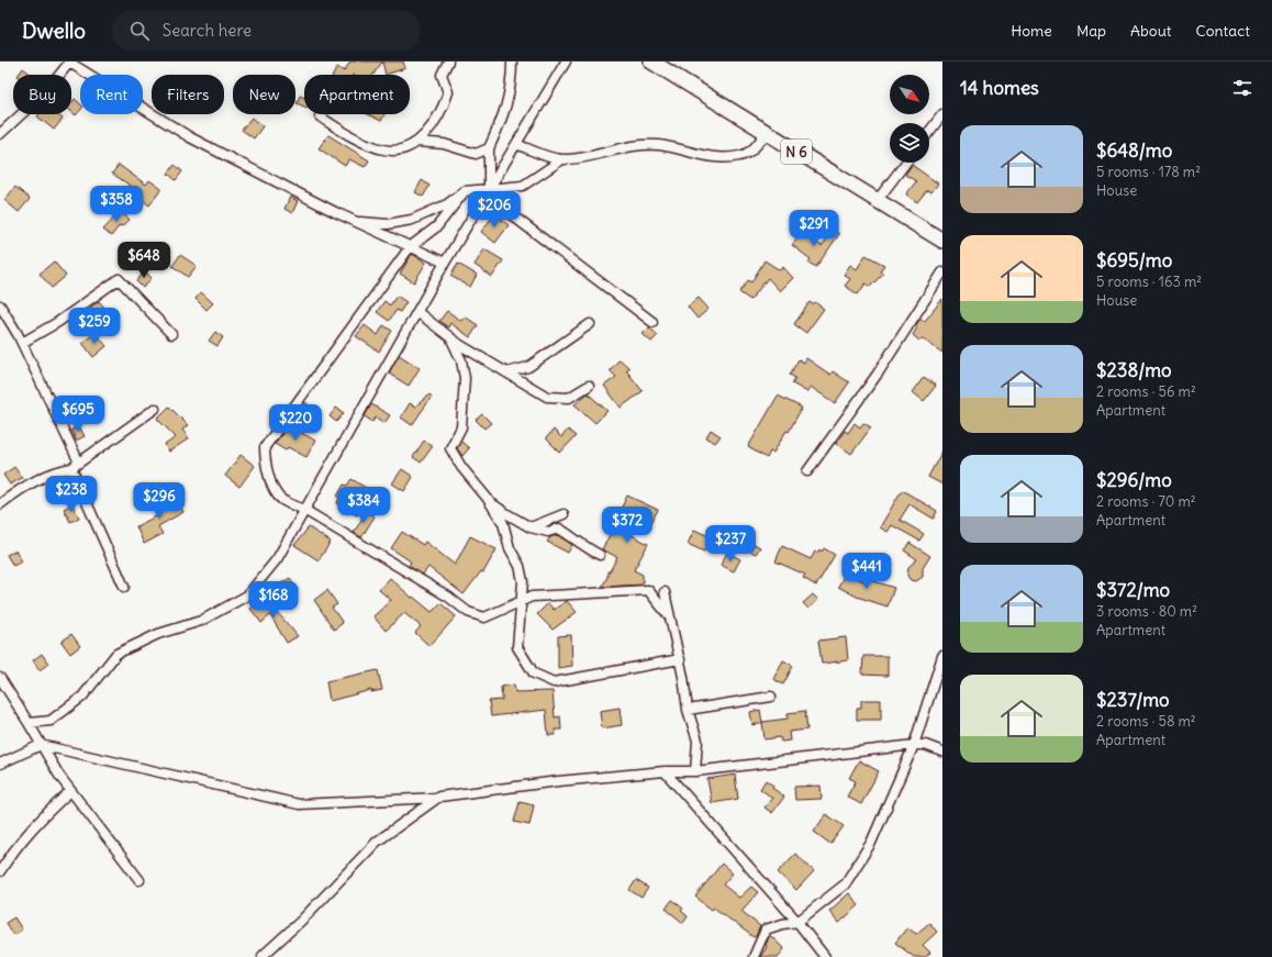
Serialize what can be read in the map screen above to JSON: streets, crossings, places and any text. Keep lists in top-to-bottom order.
{
  "streets": {
    "main road": ["N 6"]
  },
  "north": "bottom right",
  "page": {
    "header": "Dwello",
    "search": "Search here",
    "nav": [
      "Home",
      "Map",
      "About",
      "Contact"
    ],
    "heading": "14 homes",
    "chip": [
      "Buy",
      "Rent",
      "Filters",
      "New",
      "Apartment"
    ],
    "list": [
      {
        "name": "$648/mo",
        "note": "5 rooms · 178 m² · House"
      },
      {
        "name": "$695/mo",
        "note": "5 rooms · 163 m² · House"
      },
      {
        "name": "$238/mo",
        "note": "2 rooms · 56 m² · Apartment"
      },
      {
        "name": "$296/mo",
        "note": "2 rooms · 70 m² · Apartment"
      },
      {
        "name": "$372/mo",
        "note": "3 rooms · 80 m² · Apartment"
      },
      {
        "name": "$237/mo",
        "note": "2 rooms · 58 m² · Apartment"
      }
    ],
    "price": [
      "$358",
      "$206",
      "$291",
      "$648",
      "$259",
      "$695",
      "$220",
      "$238",
      "$296",
      "$384",
      "$372",
      "$237",
      "$441",
      "$168"
    ]
  }
}
